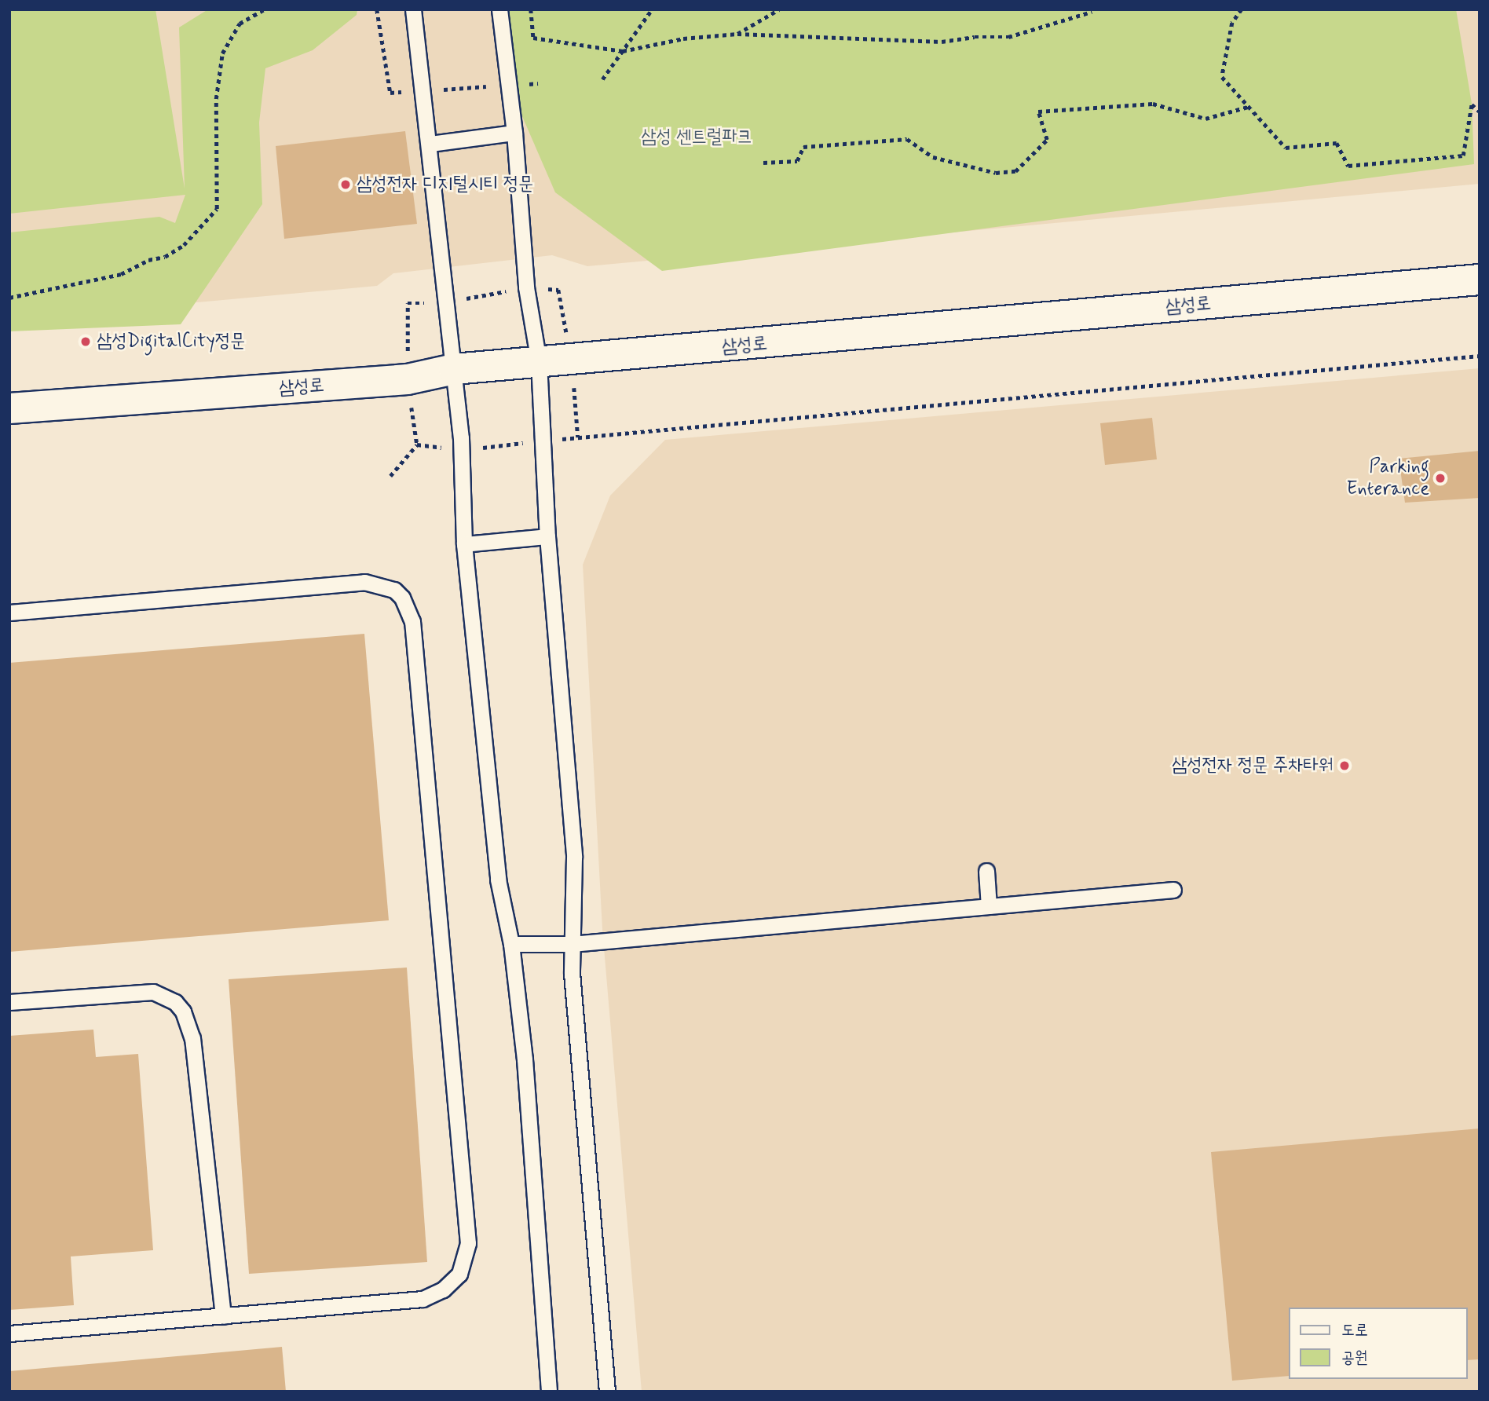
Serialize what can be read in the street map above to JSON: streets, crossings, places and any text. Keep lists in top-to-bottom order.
{
  "streets": {
    "street": ["삼성로"]
  },
  "parks": ["삼성 센트럴파크"],
  "places": [
    "삼성전자 디지털시티 정문",
    "삼성DigitalCity정문",
    "Parking Enterance",
    "삼성전자 정문 주차타워"
  ],
  "legend": ["도로", "공원"]
}
